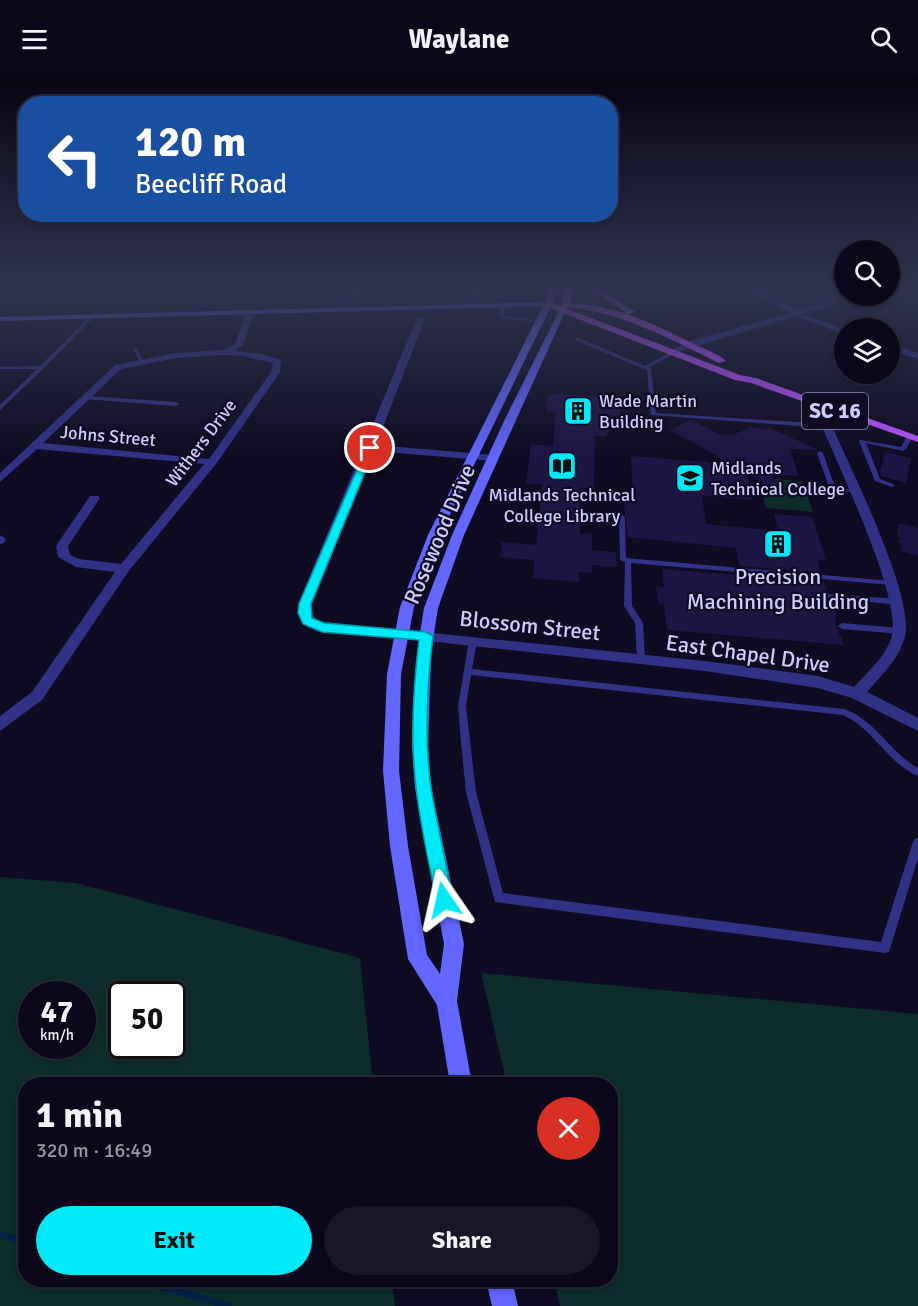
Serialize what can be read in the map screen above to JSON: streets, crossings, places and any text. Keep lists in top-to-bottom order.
{
  "streets": {
    "main road": ["SC 16", "Rosewood Drive"],
    "street": [
      "Johns Street",
      "Withers Drive",
      "Blossom Street",
      "East Chapel Drive"
    ]
  },
  "crossings": [
    ["Johns Street", "Withers Drive"],
    ["Rosewood Drive", "Blossom Street"],
    ["Blossom Street", "East Chapel Drive"]
  ],
  "places": {
    "building": ["Wade Martin Building", "Precision Machining Building"],
    "library": ["Midlands Technical College Library"],
    "school or university": ["Midlands Technical College"]
  },
  "page": {
    "header": "Waylane",
    "turn": ["120 m", "Beecliff Road"],
    "speed": "47 km/h",
    "limit": "50",
    "heading": ["1 min", "320 m · 16:49"],
    "buttons": ["Exit", "Share"]
  }
}
